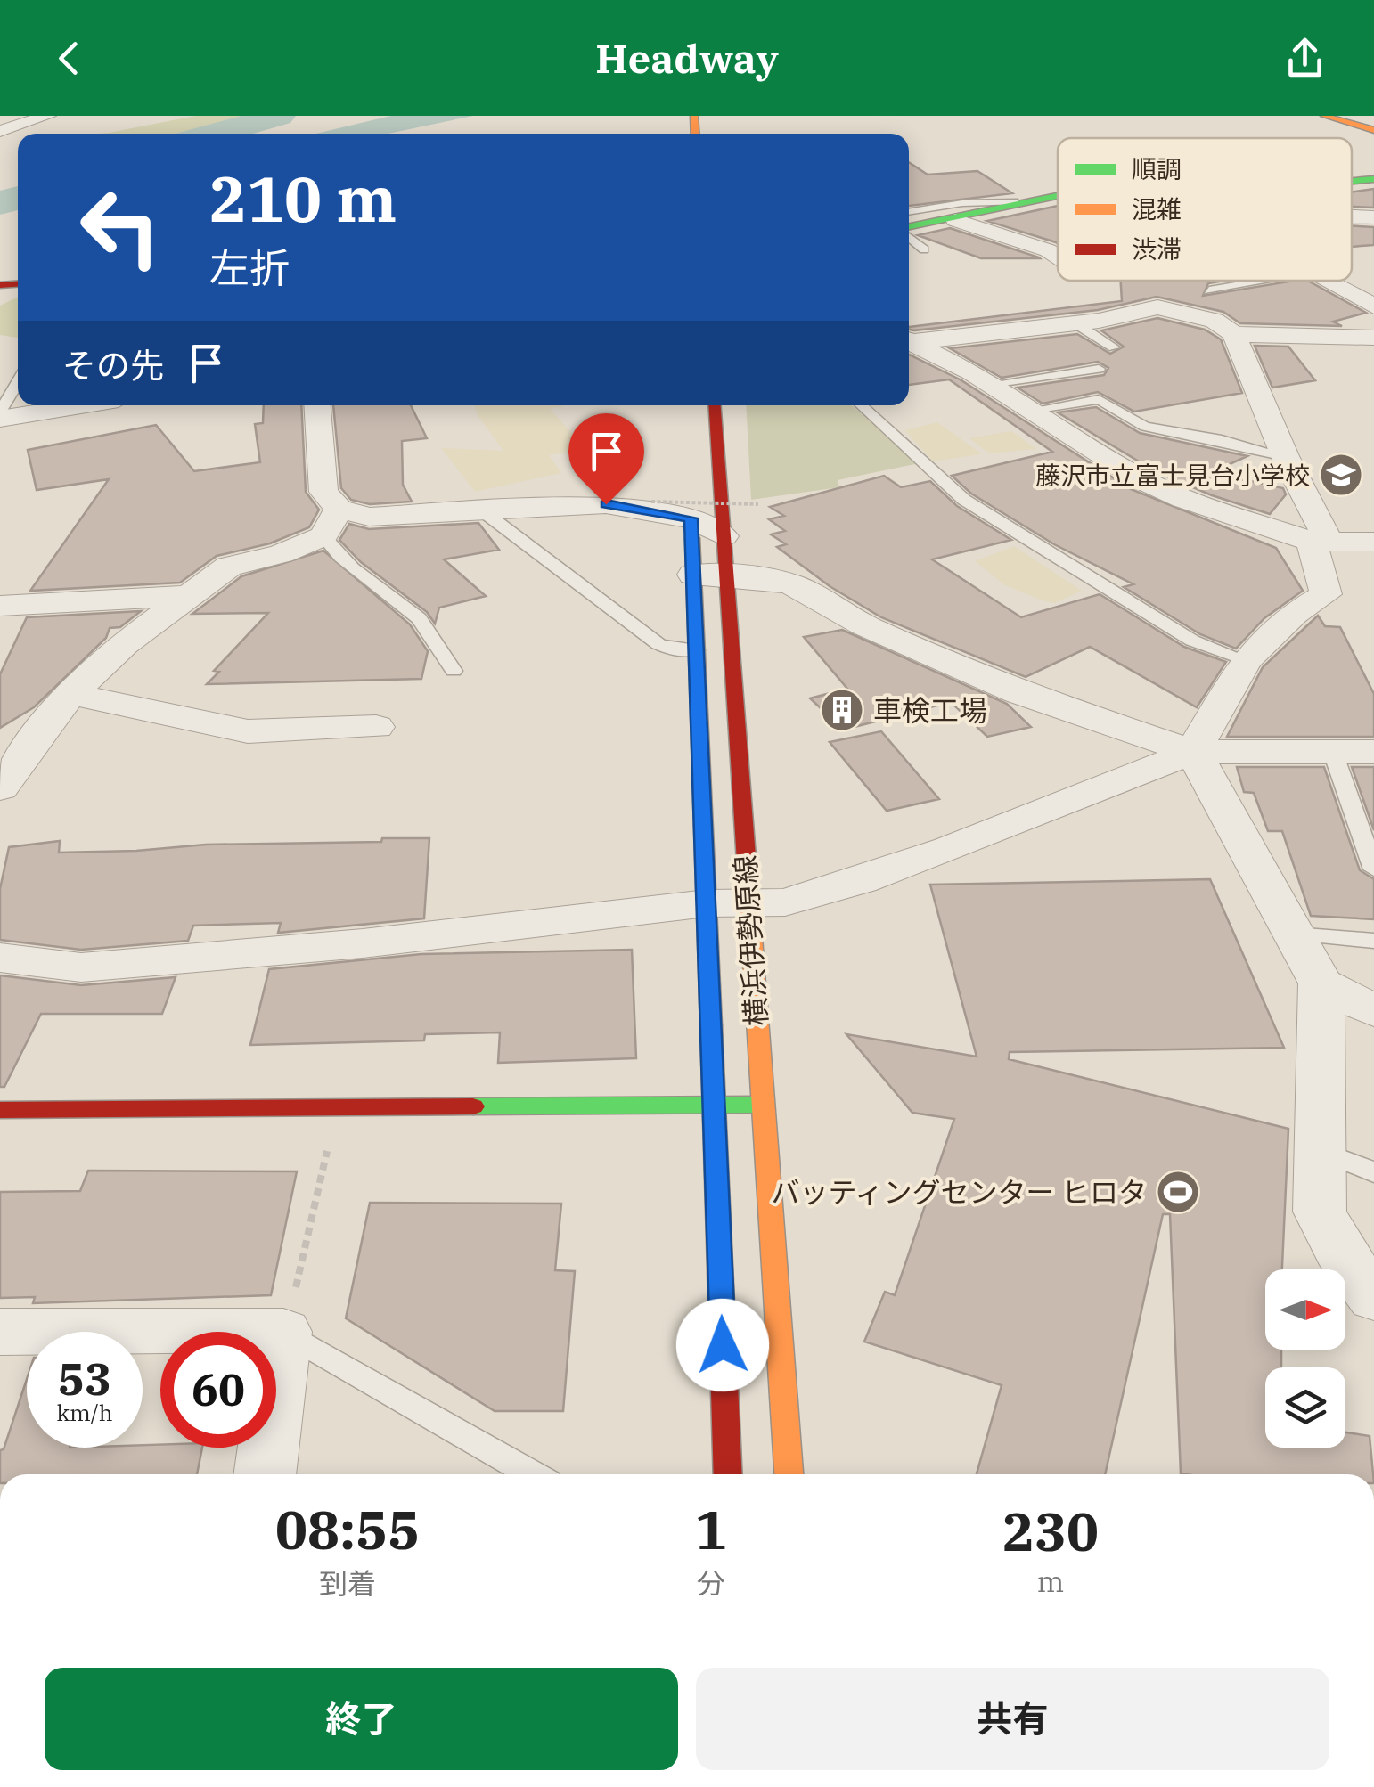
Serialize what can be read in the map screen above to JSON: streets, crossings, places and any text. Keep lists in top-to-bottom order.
{
  "streets": {
    "main road": ["横浜伊勢原線"]
  },
  "places": {
    "school or university": ["藤沢市立富士見台小学校"],
    "building": ["車検工場"],
    "sports": ["バッティングセンター ヒロタ"]
  },
  "legend": ["順調", "混雑", "渋滞"],
  "north": "right",
  "page": {
    "header": "Headway",
    "turn": ["210 m", "左折"],
    "then": "その先",
    "speed": "53 km/h",
    "limit": "60",
    "eta": [
      "08:55",
      "到着",
      "1",
      "分",
      "230",
      "m"
    ],
    "buttons": ["終了", "共有"]
  }
}
